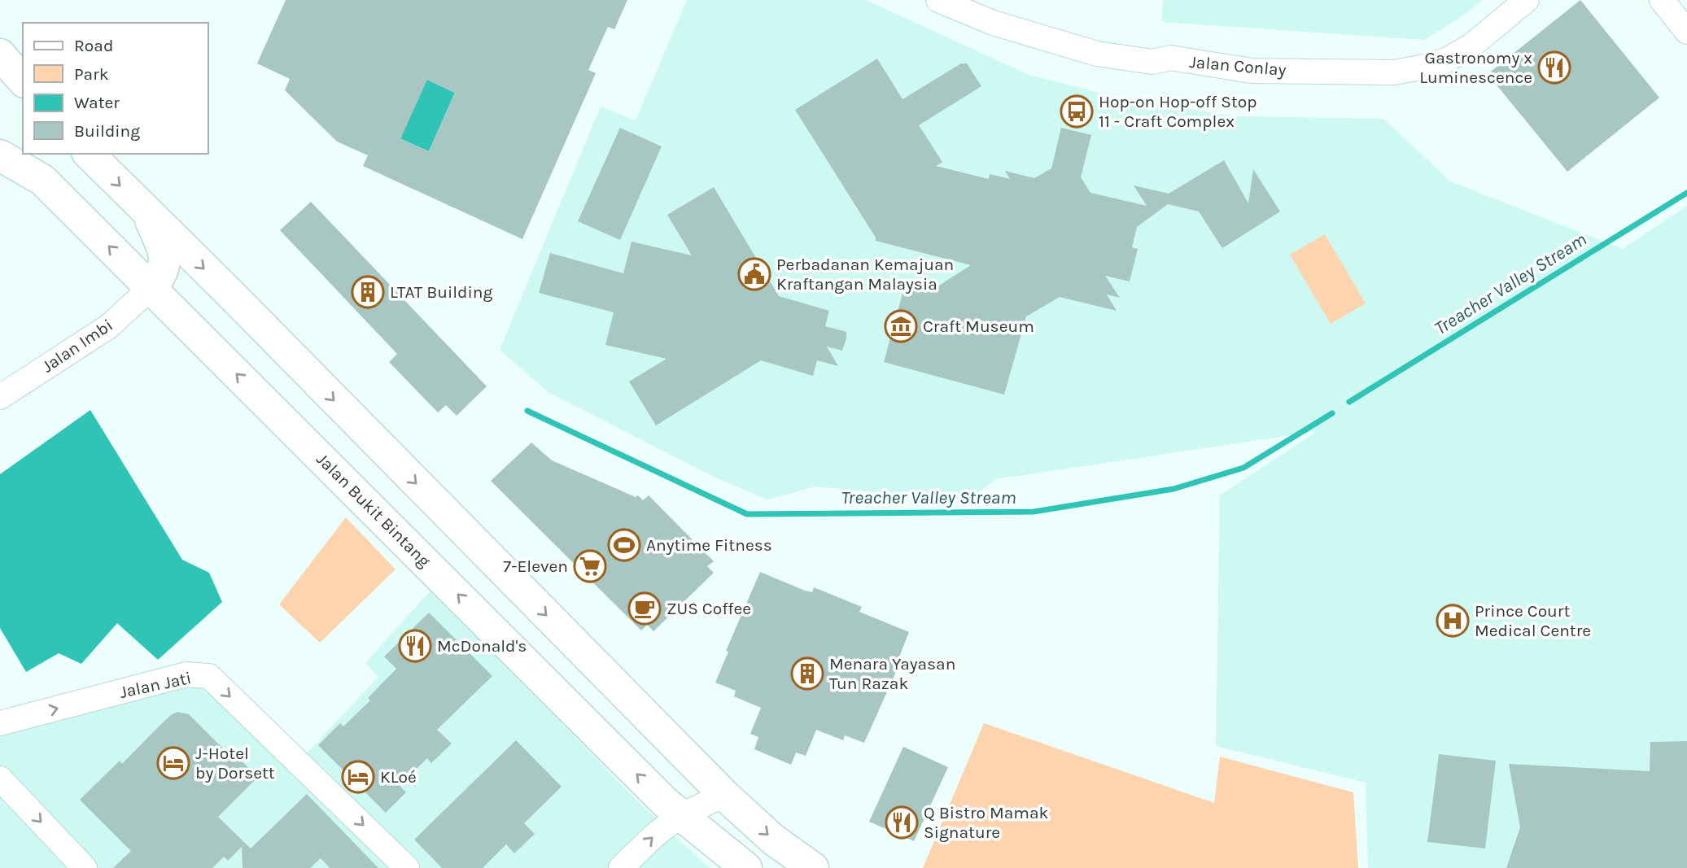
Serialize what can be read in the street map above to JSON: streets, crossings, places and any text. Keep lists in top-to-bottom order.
{
  "streets": {
    "main road": ["Jalan Bukit Bintang"],
    "street": ["Jalan Conlay", "Jalan Imbi", "Jalan Jati"]
  },
  "crossings": [
    ["Jalan Imbi", "Jalan Bukit Bintang"]
  ],
  "one_way": ["Jalan Jati"],
  "water": ["Treacher Valley Stream"],
  "places": {
    "restaurant": ["Gastronomy x Luminescence", "McDonald's", "Q Bistro Mamak Signature"],
    "bus stop": ["Hop-on Hop-off Stop 11 - Craft Complex"],
    "public building": ["Perbadanan Kemajuan Kraftangan Malaysia"],
    "building": ["LTAT Building", "Menara Yayasan Tun Razak"],
    "museum": ["Craft Museum"],
    "sports": ["Anytime Fitness"],
    "supermarket": ["7-Eleven"],
    "cafe": ["ZUS Coffee"],
    "hospital": ["Prince Court Medical Centre"],
    "hotel": ["J-Hotel by Dorsett", "KLoé"]
  },
  "legend": [
    "Road",
    "Park",
    "Water",
    "Building"
  ]
}
